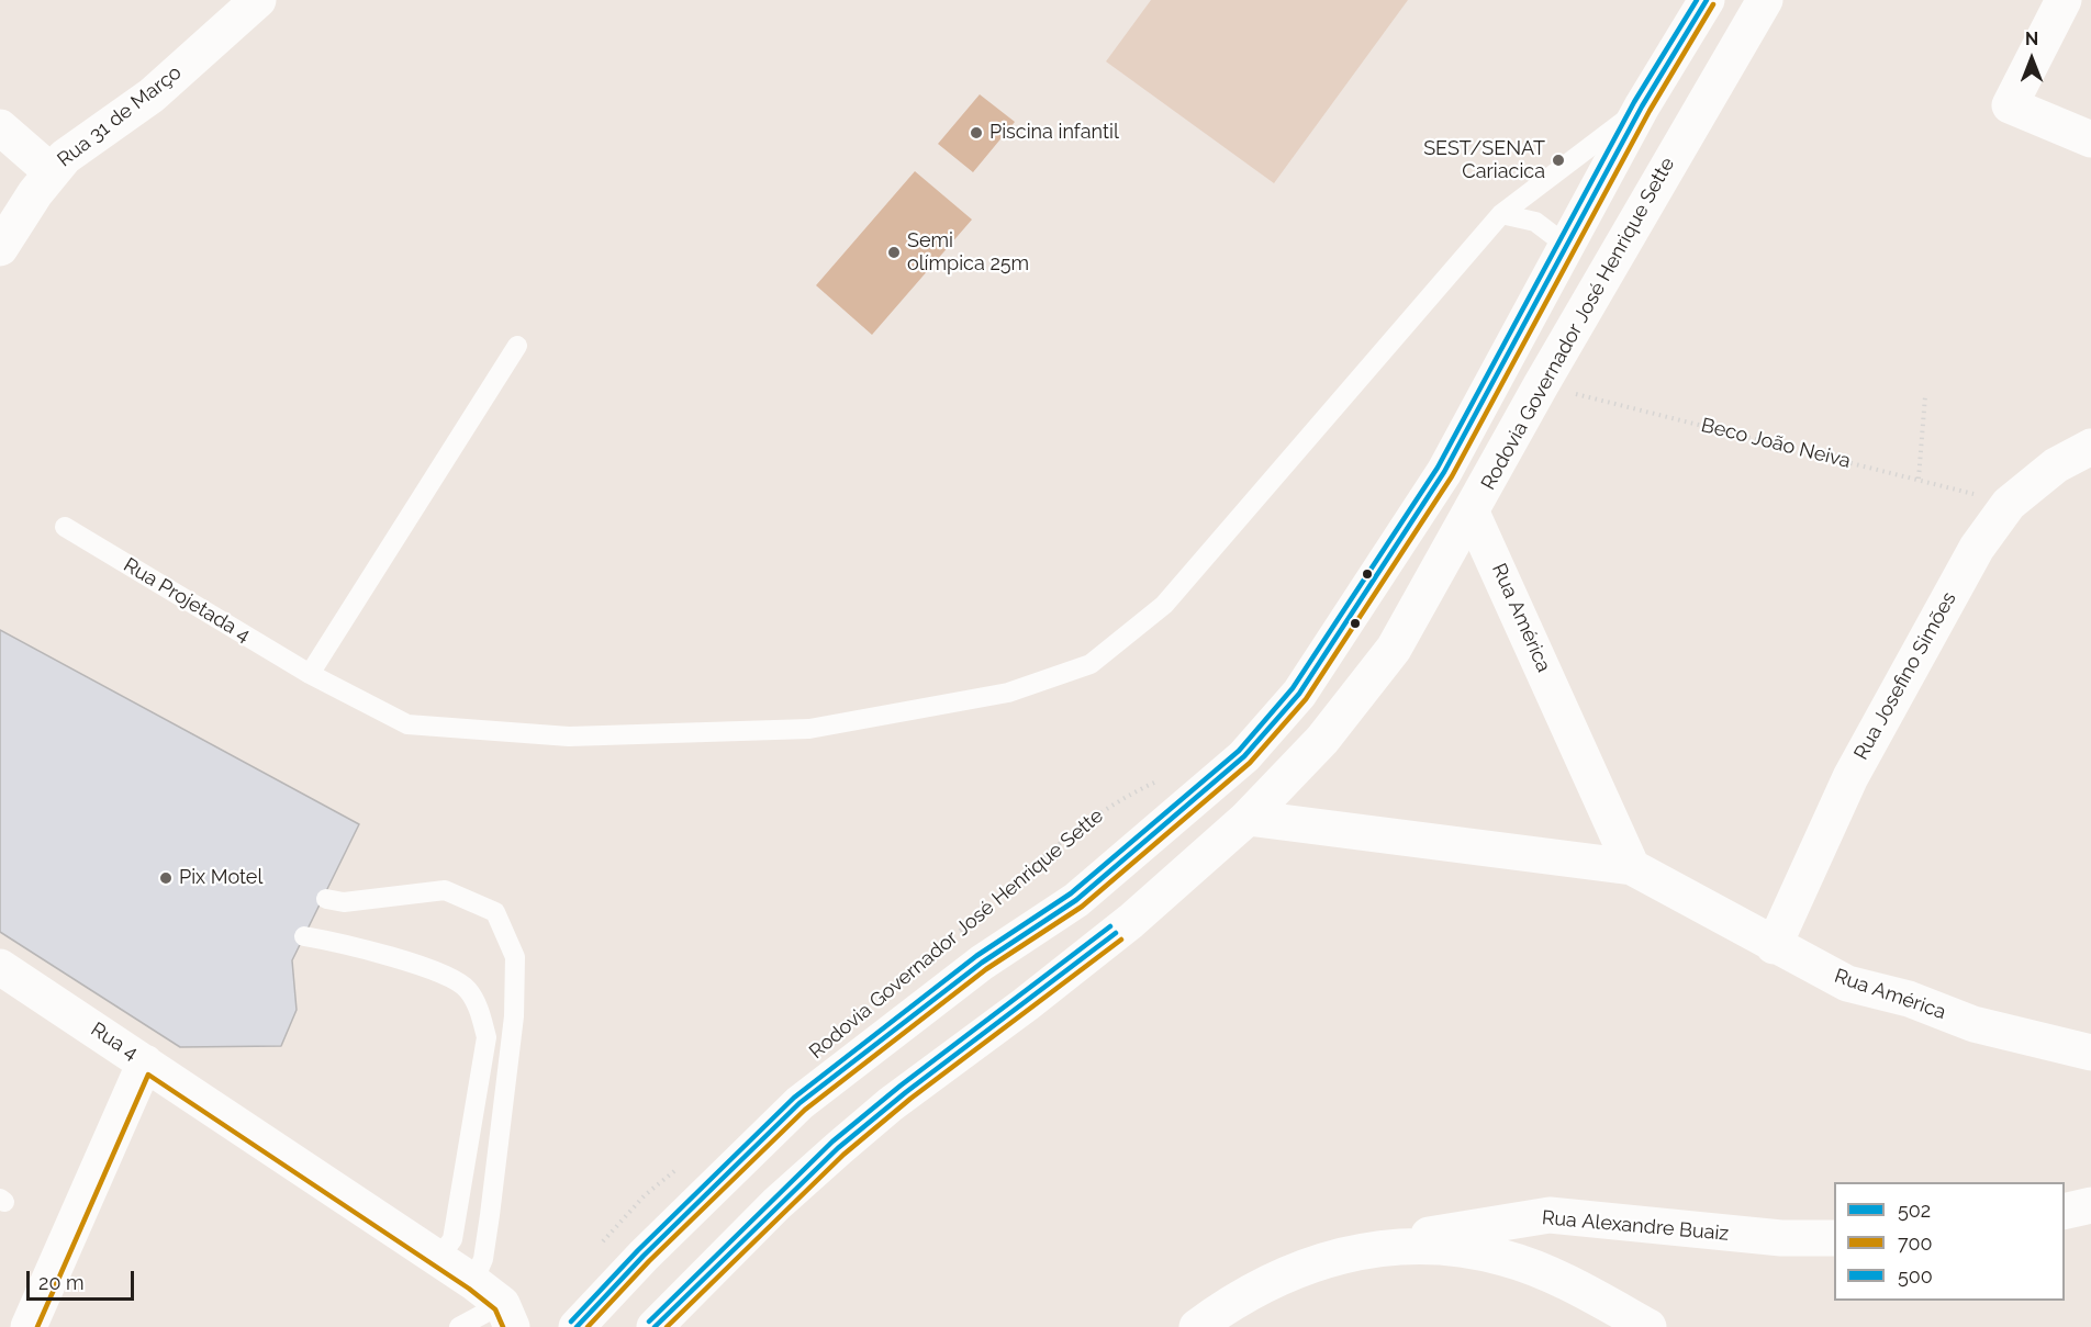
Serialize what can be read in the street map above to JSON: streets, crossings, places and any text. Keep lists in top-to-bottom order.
{
  "streets": {
    "street": [
      "Rua 31 de Março",
      "Rodovia Governador José Henrique Sette",
      "Rua América",
      "Rua Josefino Simões",
      "Rua 4",
      "Rua Alexandre Buaiz"
    ],
    "lane": ["Rua Projetada 4"],
    "path": ["Beco João Neiva"]
  },
  "crossings": [
    ["Rodovia Governador José Henrique Sette", "Beco João Neiva"],
    ["Rodovia Governador José Henrique Sette", "Rua América"],
    ["Beco João Neiva", "Rua Josefino Simões"],
    ["Rua América", "Rua Josefino Simões"]
  ],
  "places": [
    "Piscina infantil",
    "SEST/SENAT Cariacica",
    "Semi olímpica 25m",
    "Pix Motel"
  ],
  "lines": ["transit line 502", "transit line 500", "transit line 700"],
  "legend": ["502", "700", "500"],
  "scale_bar": "20 m",
  "north": "top"
}
